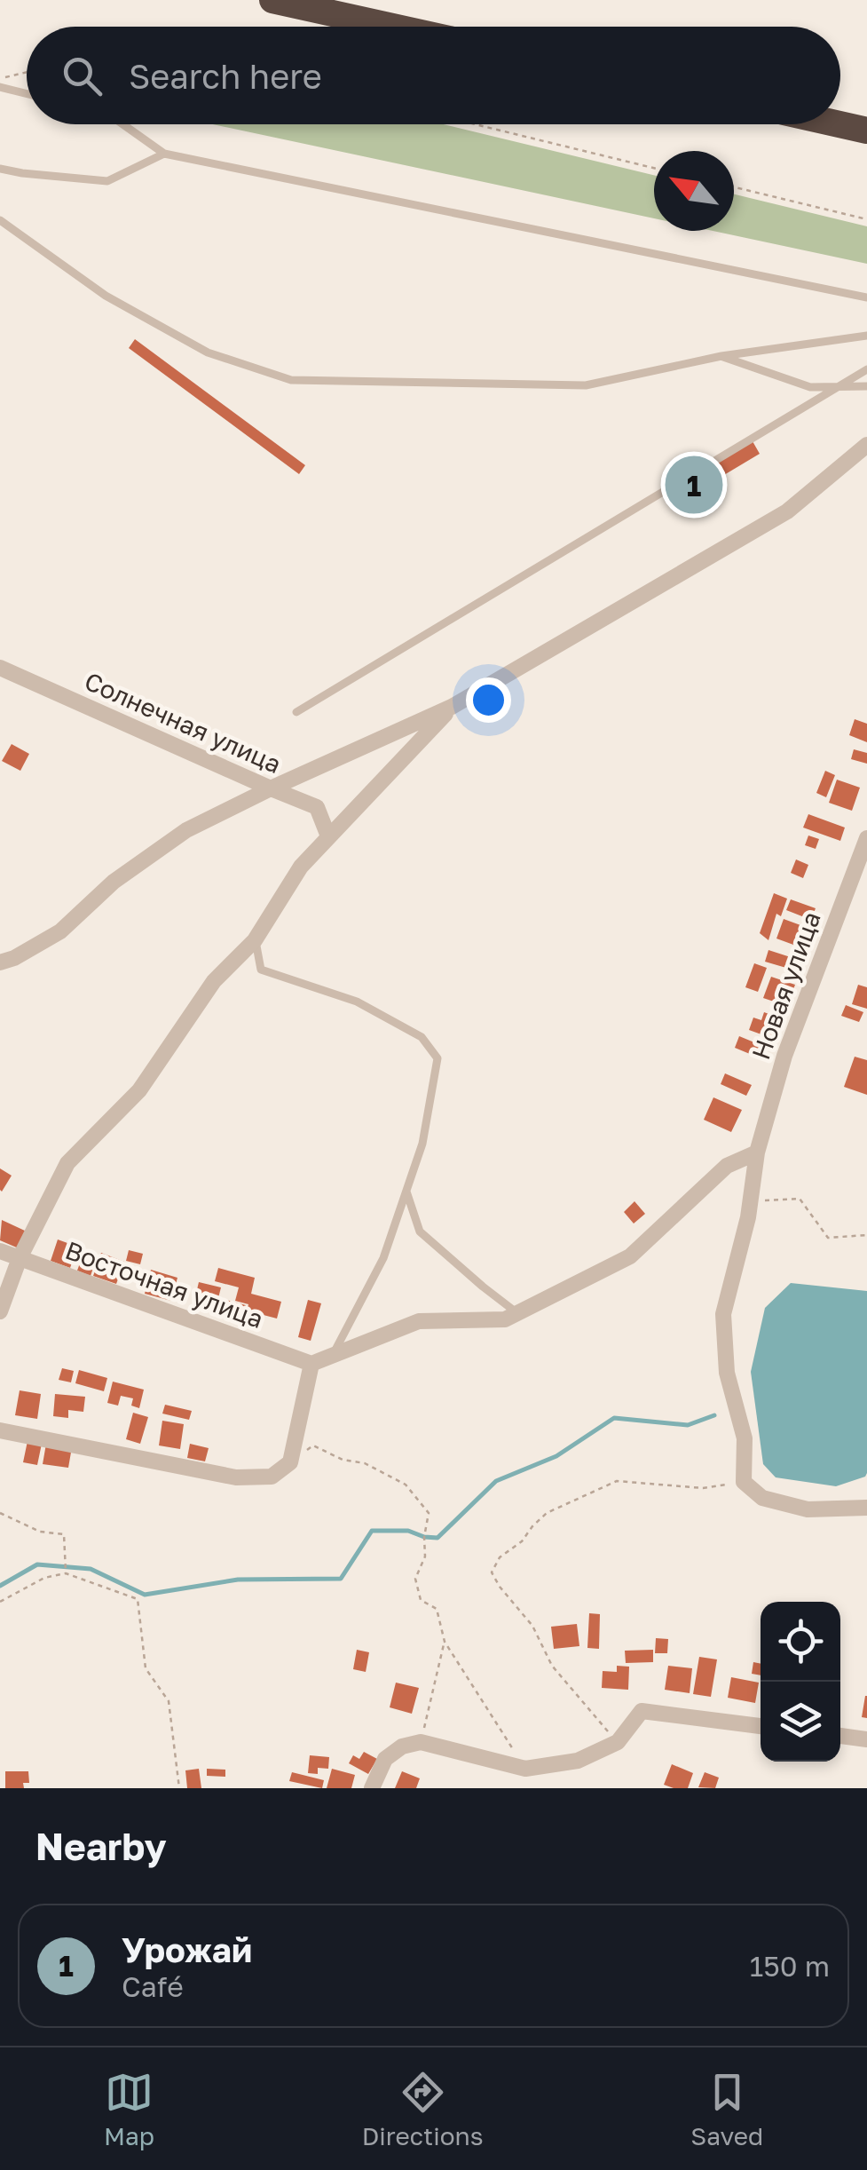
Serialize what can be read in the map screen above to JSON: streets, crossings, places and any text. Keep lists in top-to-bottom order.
{
  "streets": {
    "street": ["Солнечная улица", "Новая улица", "Восточная улица"]
  },
  "north": "top left",
  "page": {
    "search": "Search here",
    "pins": "1",
    "heading": "Nearby",
    "list": [
      {
        "mark": "1",
        "name": "Урожай",
        "note": "Café",
        "value": "150 m"
      }
    ],
    "nav": ["Map", "Directions", "Saved"]
  }
}
